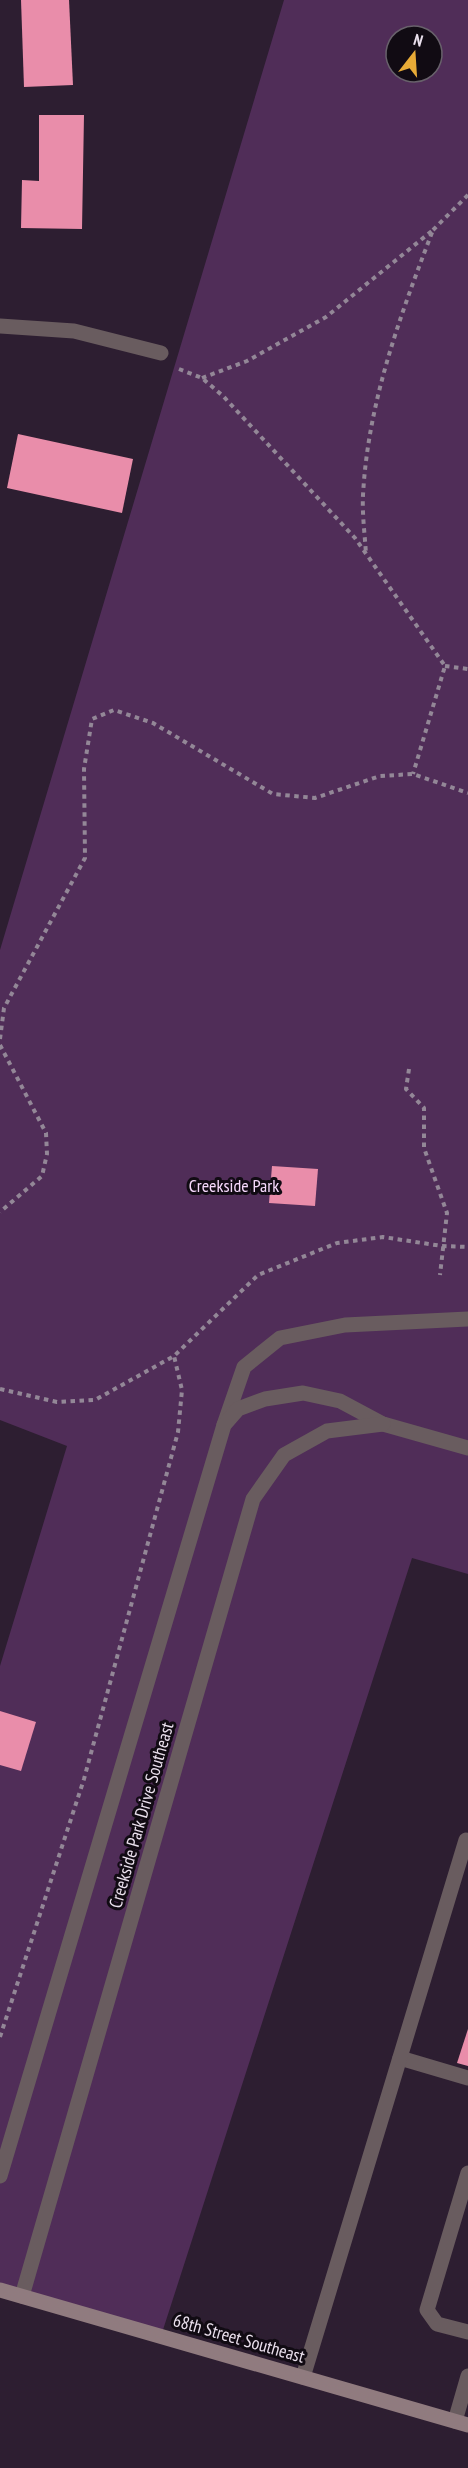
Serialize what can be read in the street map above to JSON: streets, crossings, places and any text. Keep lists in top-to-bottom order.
{
  "streets": {
    "main road": ["68th Street Southeast"],
    "street": ["Creekside Park Drive Southeast"]
  },
  "crossings": [
    ["Creekside Park Drive Southeast", "68th Street Southeast"]
  ],
  "parks": ["Creekside Park"],
  "north": "top"
}
